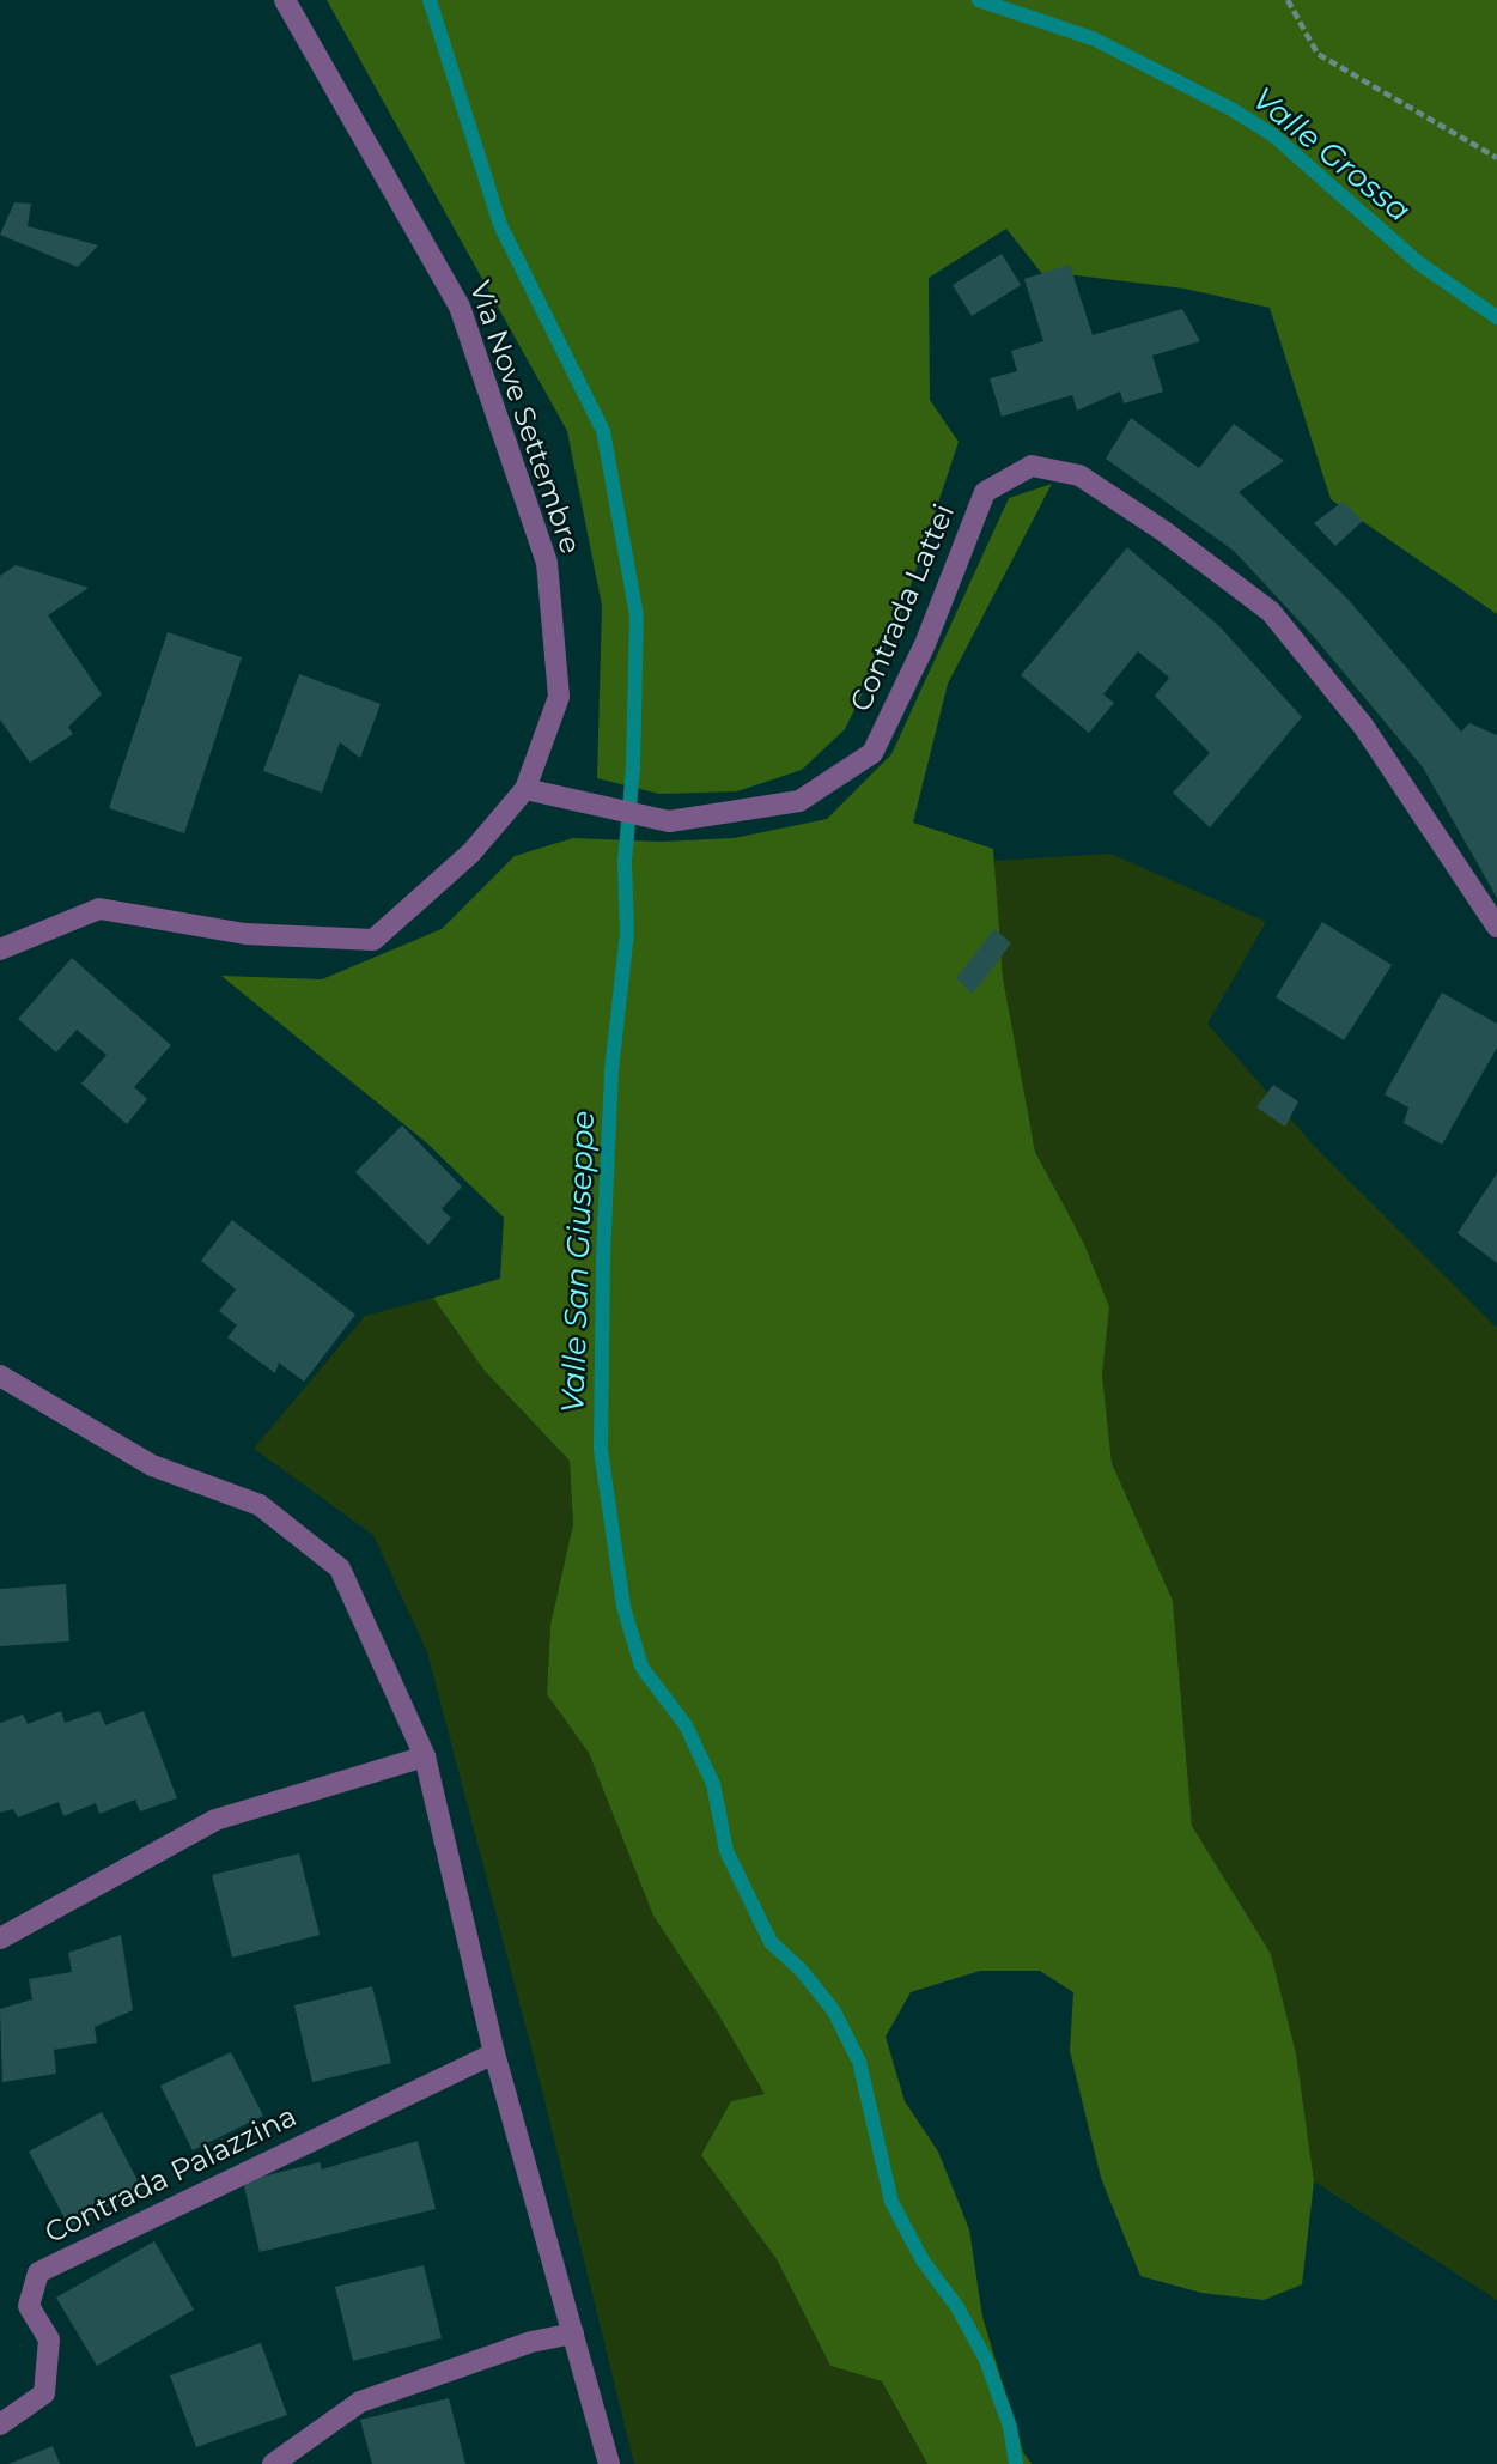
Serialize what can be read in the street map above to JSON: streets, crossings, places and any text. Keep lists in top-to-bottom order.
{
  "streets": {
    "street": ["Via Nove Settembre", "Contrada Lattei", "Contrada Palazzina"]
  },
  "crossings": [
    ["Via Nove Settembre", "Contrada Lattei"]
  ],
  "water": ["Valle Grossa", "Valle San Giuseppe"]
}
